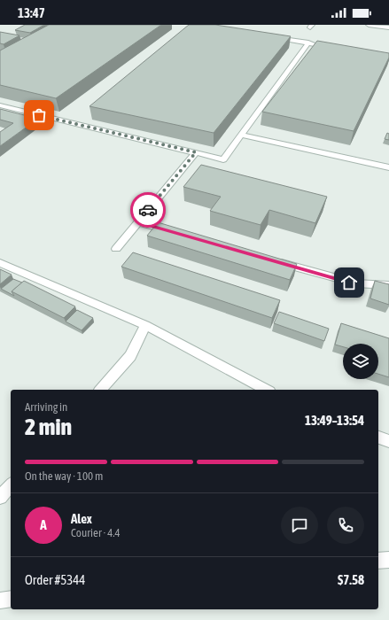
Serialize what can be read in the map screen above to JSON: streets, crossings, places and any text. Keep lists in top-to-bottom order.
{
  "page": {
    "status": "13:47",
    "heading": ["2 min", "Arriving in", "13:49–13:54"],
    "panel": [
      "Alex",
      "Courier · 4.4",
      "Order #5344",
      "$7.58"
    ],
    "bar": "On the way · 100 m",
    "round": "A"
  }
}
